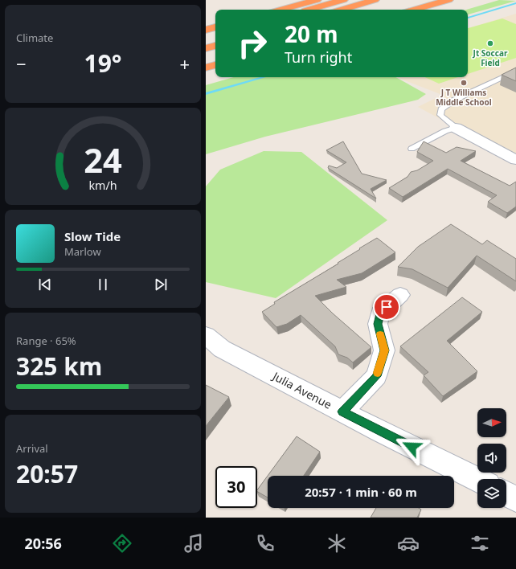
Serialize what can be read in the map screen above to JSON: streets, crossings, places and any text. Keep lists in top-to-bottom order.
{
  "streets": {
    "street": ["Julia Avenue"]
  },
  "places": ["Jt Soccar Field", "J T Williams Middle School"],
  "north": "right",
  "page": {
    "tile": [
      "Climate",
      ["Range · 65%", "325 km"],
      ["Arrival", "20:57"]
    ],
    "turn": ["20 m", "Turn right"],
    "heat": ["−", "19°", "+"],
    "song": ["Slow Tide", "Marlow"],
    "limit": "30",
    "trip": "20:57 · 1 min · 60 m",
    "tabs": "20:56",
    "gauge": ["24", "km/h"]
  }
}
